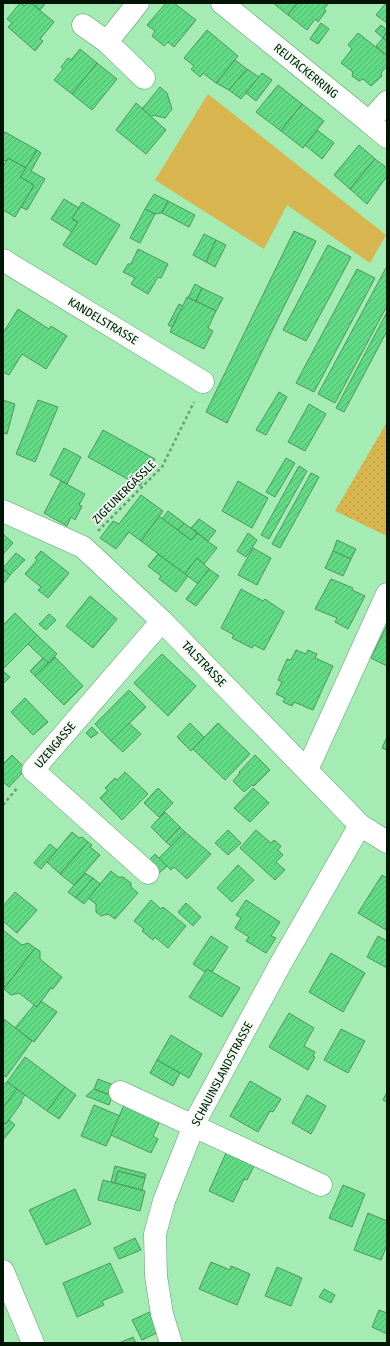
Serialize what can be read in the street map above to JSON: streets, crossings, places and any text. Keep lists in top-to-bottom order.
{
  "streets": {
    "street": [
      "REUTACKERRING",
      "KANDELSTRASSE",
      "TALSTRASSE",
      "UZENGASSE",
      "SCHAUINSLANDSTRASSE"
    ],
    "path": ["ZIGEUNERGÄSSLE"]
  },
  "crossings": [
    ["KANDELSTRASSE", "ZIGEUNERGÄSSLE"],
    ["ZIGEUNERGÄSSLE", "TALSTRASSE"],
    ["TALSTRASSE", "UZENGASSE"],
    ["TALSTRASSE", "SCHAUINSLANDSTRASSE"]
  ]
}
